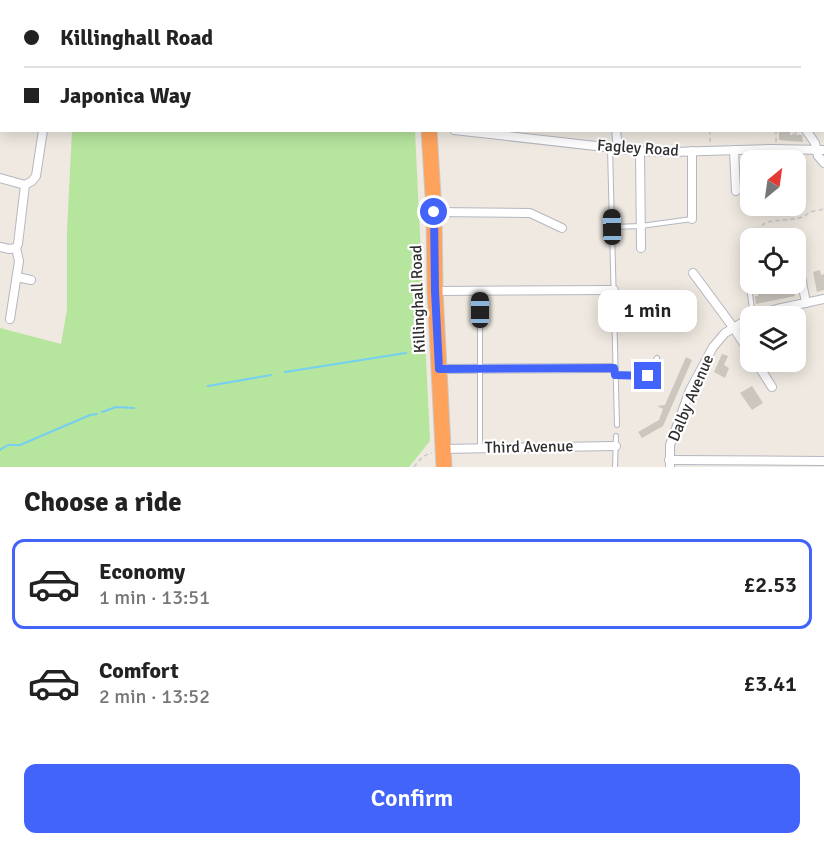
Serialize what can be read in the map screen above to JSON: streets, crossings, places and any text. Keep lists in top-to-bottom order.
{
  "streets": {
    "highway": ["Killinghall Road"],
    "street": ["Fagley Road", "Dalby Avenue", "Third Avenue"]
  },
  "crossings": [
    ["Killinghall Road", "Third Avenue"]
  ],
  "north": "top right",
  "page": {
    "banner": ["Killinghall Road", "Japonica Way"],
    "bubble": "1 min",
    "heading": "Choose a ride",
    "list": [
      {
        "name": "Economy",
        "note": "1 min · 13:51",
        "value": "£2.53"
      },
      {
        "name": "Comfort",
        "note": "2 min · 13:52",
        "value": "£3.41"
      }
    ],
    "buttons": "Confirm"
  }
}
